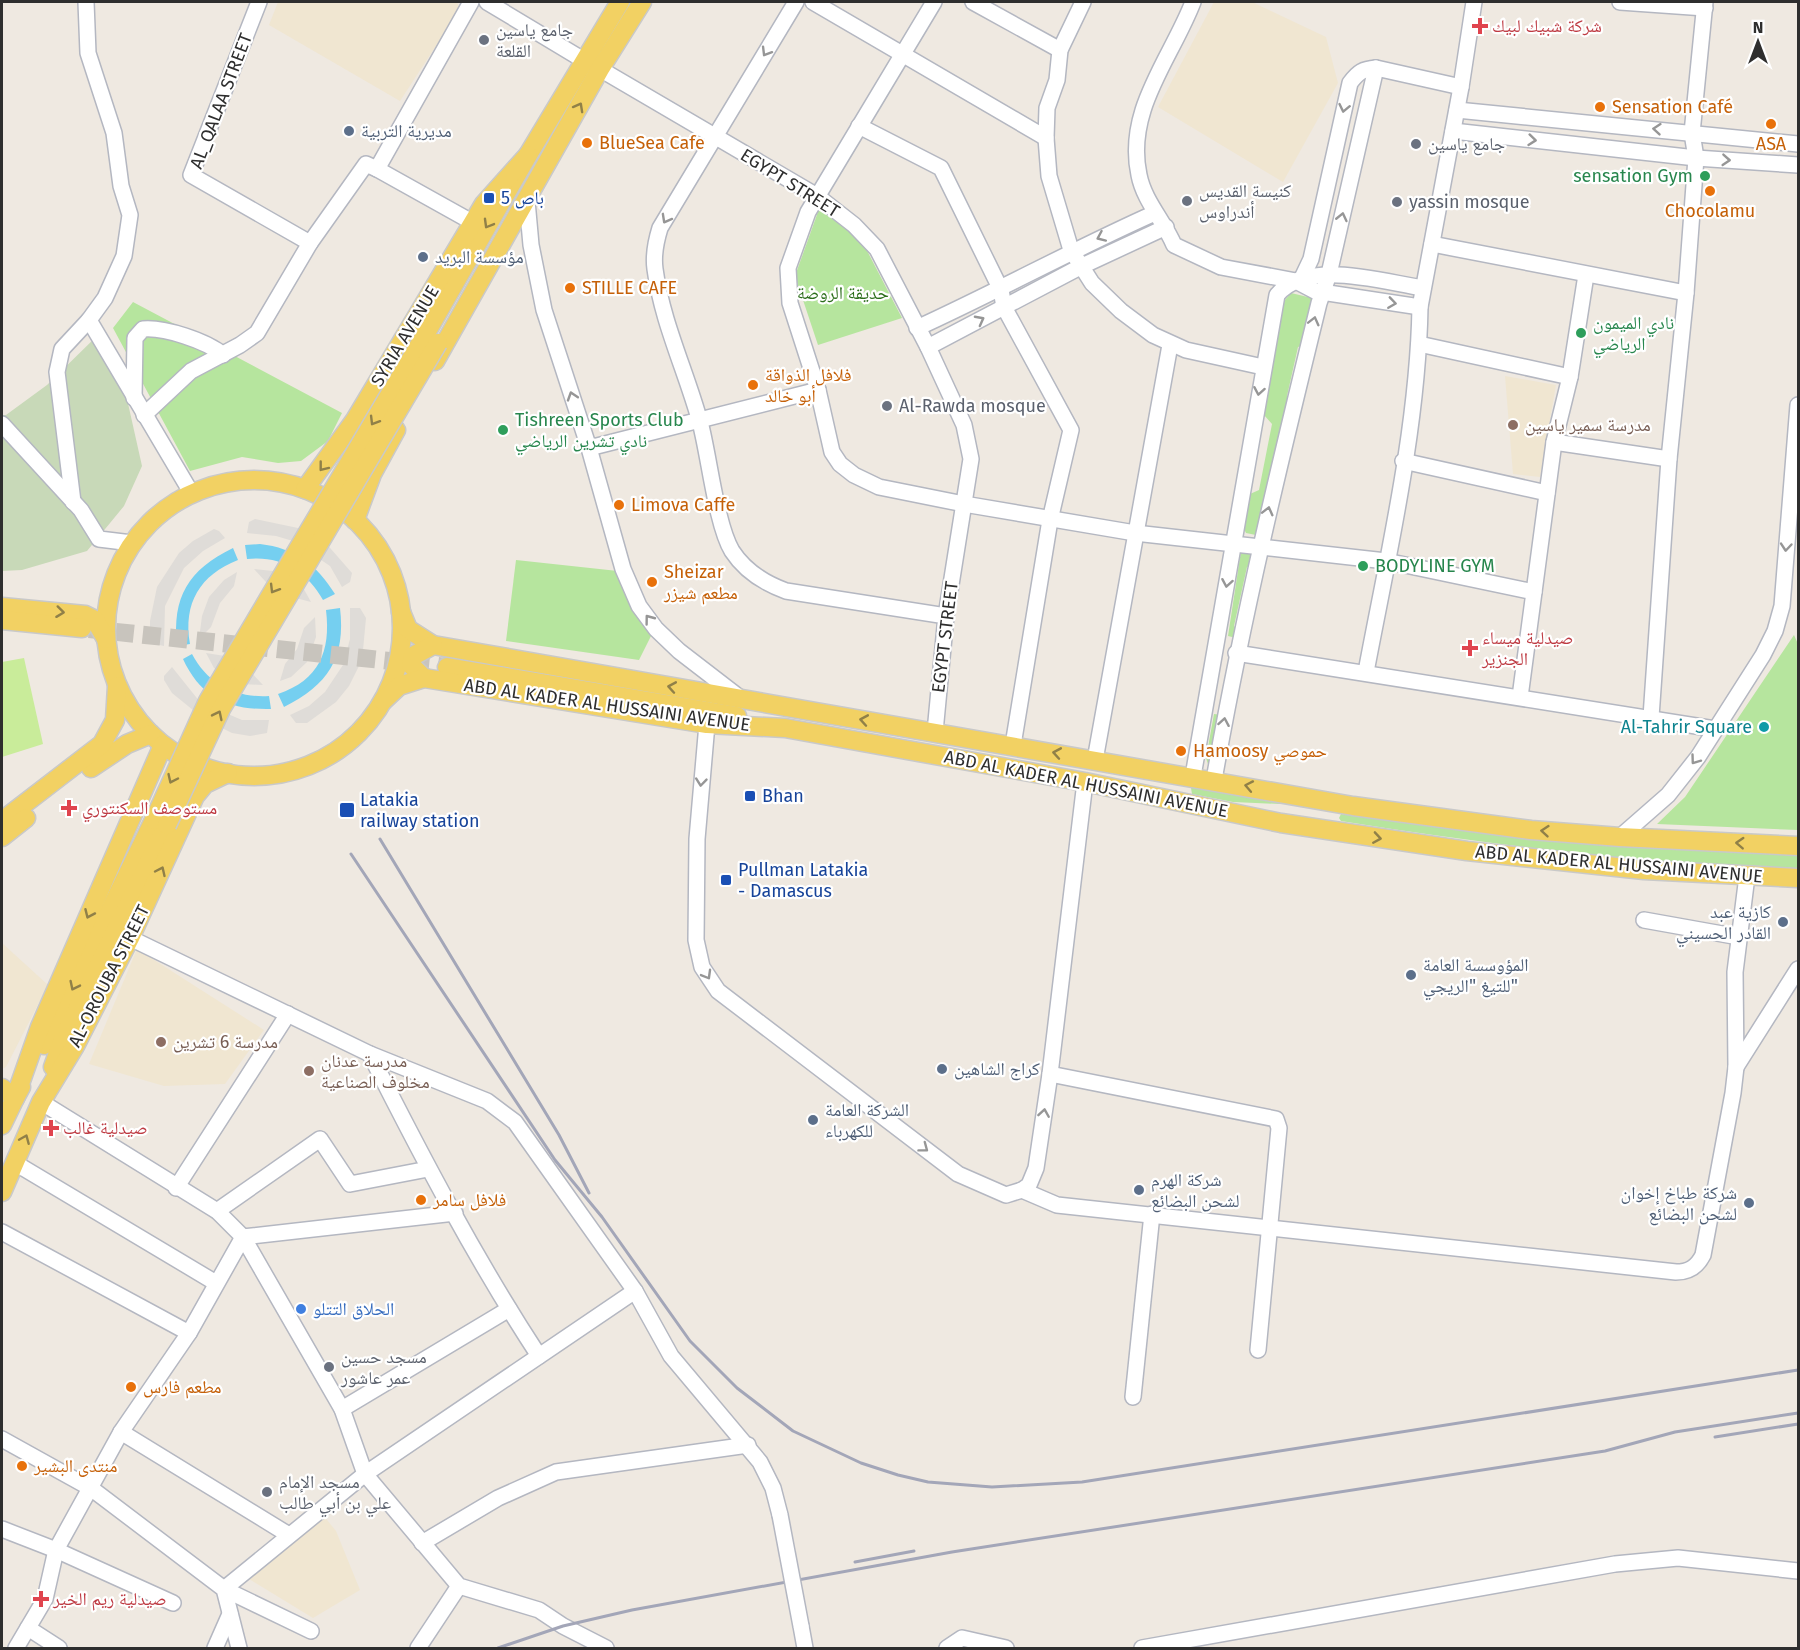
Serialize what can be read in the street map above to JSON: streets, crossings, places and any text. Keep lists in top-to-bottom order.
{
  "streets": {
    "main road": ["SYRIA AVENUE", "ABD AL KADER AL HUSSAINI AVENUE", "AL-OROUBA STREET"],
    "street": ["AL_QALAA STREET", "EGYPT STREET"]
  },
  "crossings": [
    ["EGYPT STREET", "ABD AL KADER AL HUSSAINI AVENUE"]
  ],
  "parks": ["حديقة الروضة"],
  "places": {
    "health": [
      "شركة شبيك لبيك",
      "صيدلية ميساء الجنزير",
      "مستوصف السكنتوري",
      "صيدلية غالب",
      "صيدلية ريم الخير"
    ],
    "other": [
      "جامع ياسين القلعة",
      "Sensation Café",
      "ASA",
      "مديرية التربية",
      "BlueSea Cafe",
      "جامع ياسين",
      "sensation Gym",
      "Chocolamu",
      "كنيسة القديس أندراوس",
      "yassin mosque",
      "مؤسسة البريد",
      "STILLE CAFE",
      "نادي الميمون الرياضي",
      "فلافل الذواقة أبو خالد",
      "Al-Rawda mosque",
      "مدرسة سمير ياسين",
      "Tishreen Sports Club نادي تشرين الرياضي",
      "Limova Caffe",
      "BODYLINE GYM",
      "Sheizar مطعم شيزر",
      "Al-Tahrir Square",
      "Hamoosy حموصي",
      "كازية عبد القادر الحسيني",
      "المؤوسسة العامة للتيغ \"الريجي\"",
      "مدرسة 6 تشرين",
      "كراج الشاهين",
      "مدرسة عدنان مخلوف الصناعية",
      "الشركة العامة للكهرباء",
      "شركة الهرم لشحن البضائع",
      "فلافل سامر",
      "شركة طباخ إخوان لشحن البضائع",
      "الحلاق التتلو",
      "مسجد حسين عمر عاشور",
      "مطعم فارس",
      "منتدى البشير",
      "مسجد الإمام علي بن أبي طالب"
    ],
    "transit": [
      "باص 5",
      "Bhan",
      "Latakia railway station",
      "Pullman Latakia - Damascus"
    ]
  },
  "north": "top"
}
